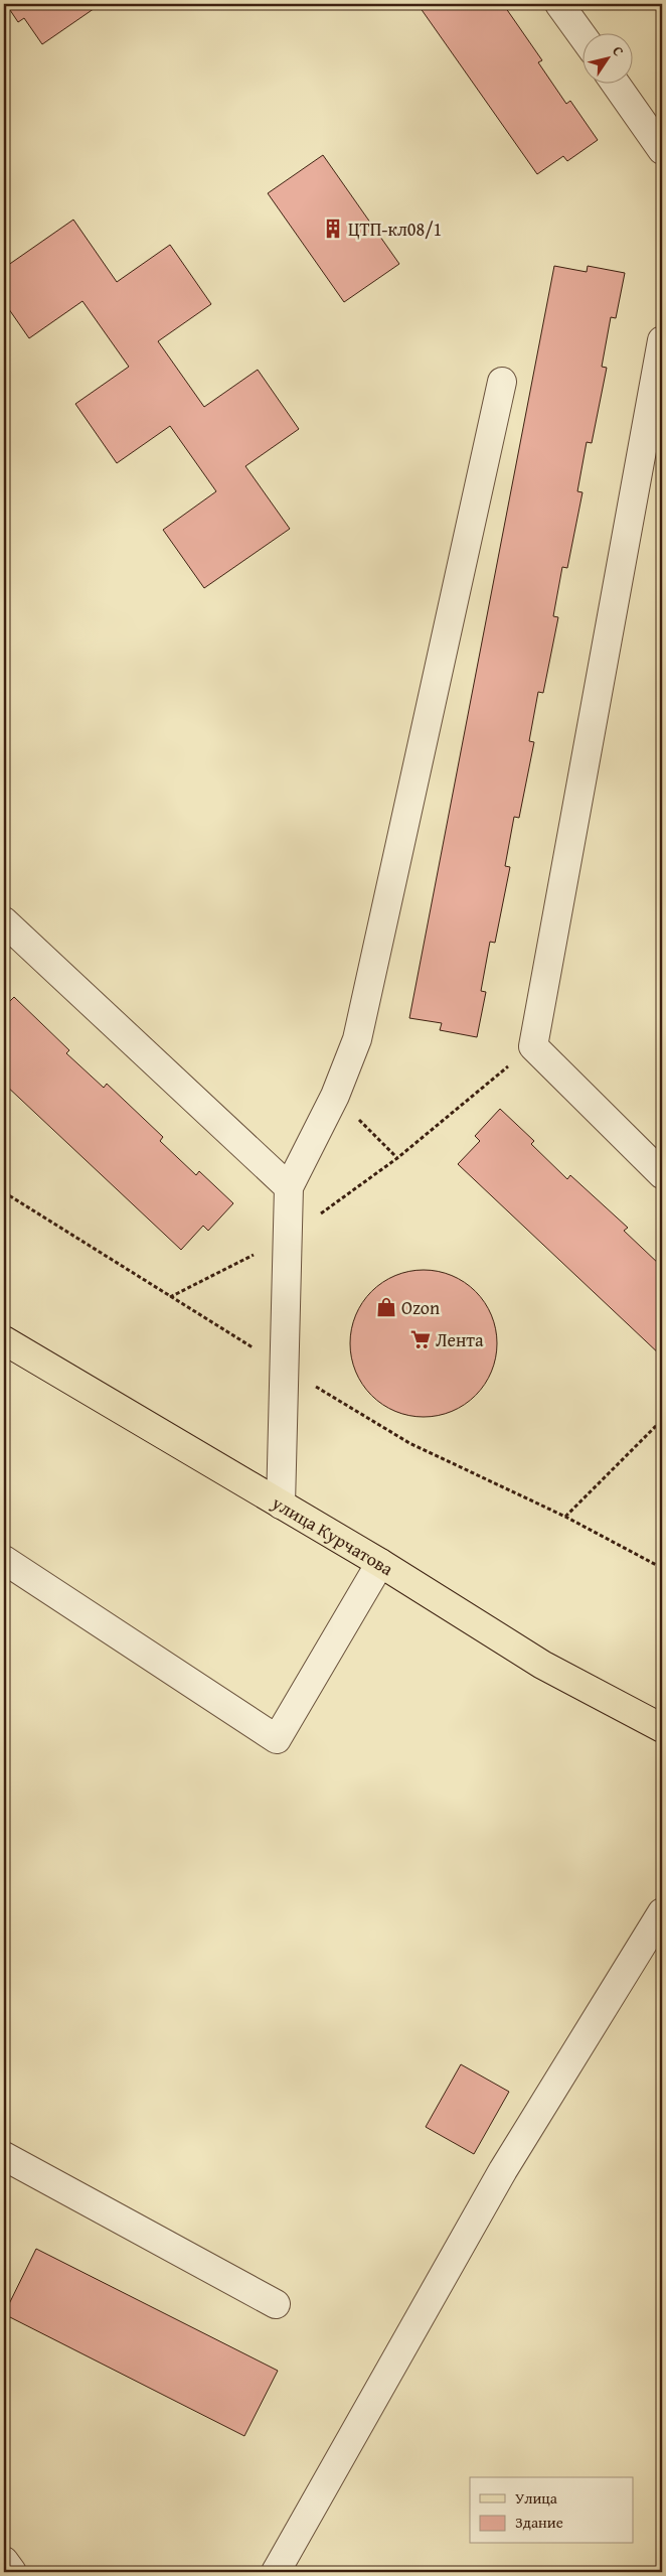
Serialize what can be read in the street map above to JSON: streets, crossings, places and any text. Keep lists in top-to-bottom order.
{
  "streets": {
    "main road": ["улица Курчатова"]
  },
  "places": {
    "building": ["ЦТП-кл08/1"],
    "shop": ["Ozon"],
    "supermarket": ["Лента"]
  },
  "legend": ["Улица", "Здание"],
  "north": "top right"
}
